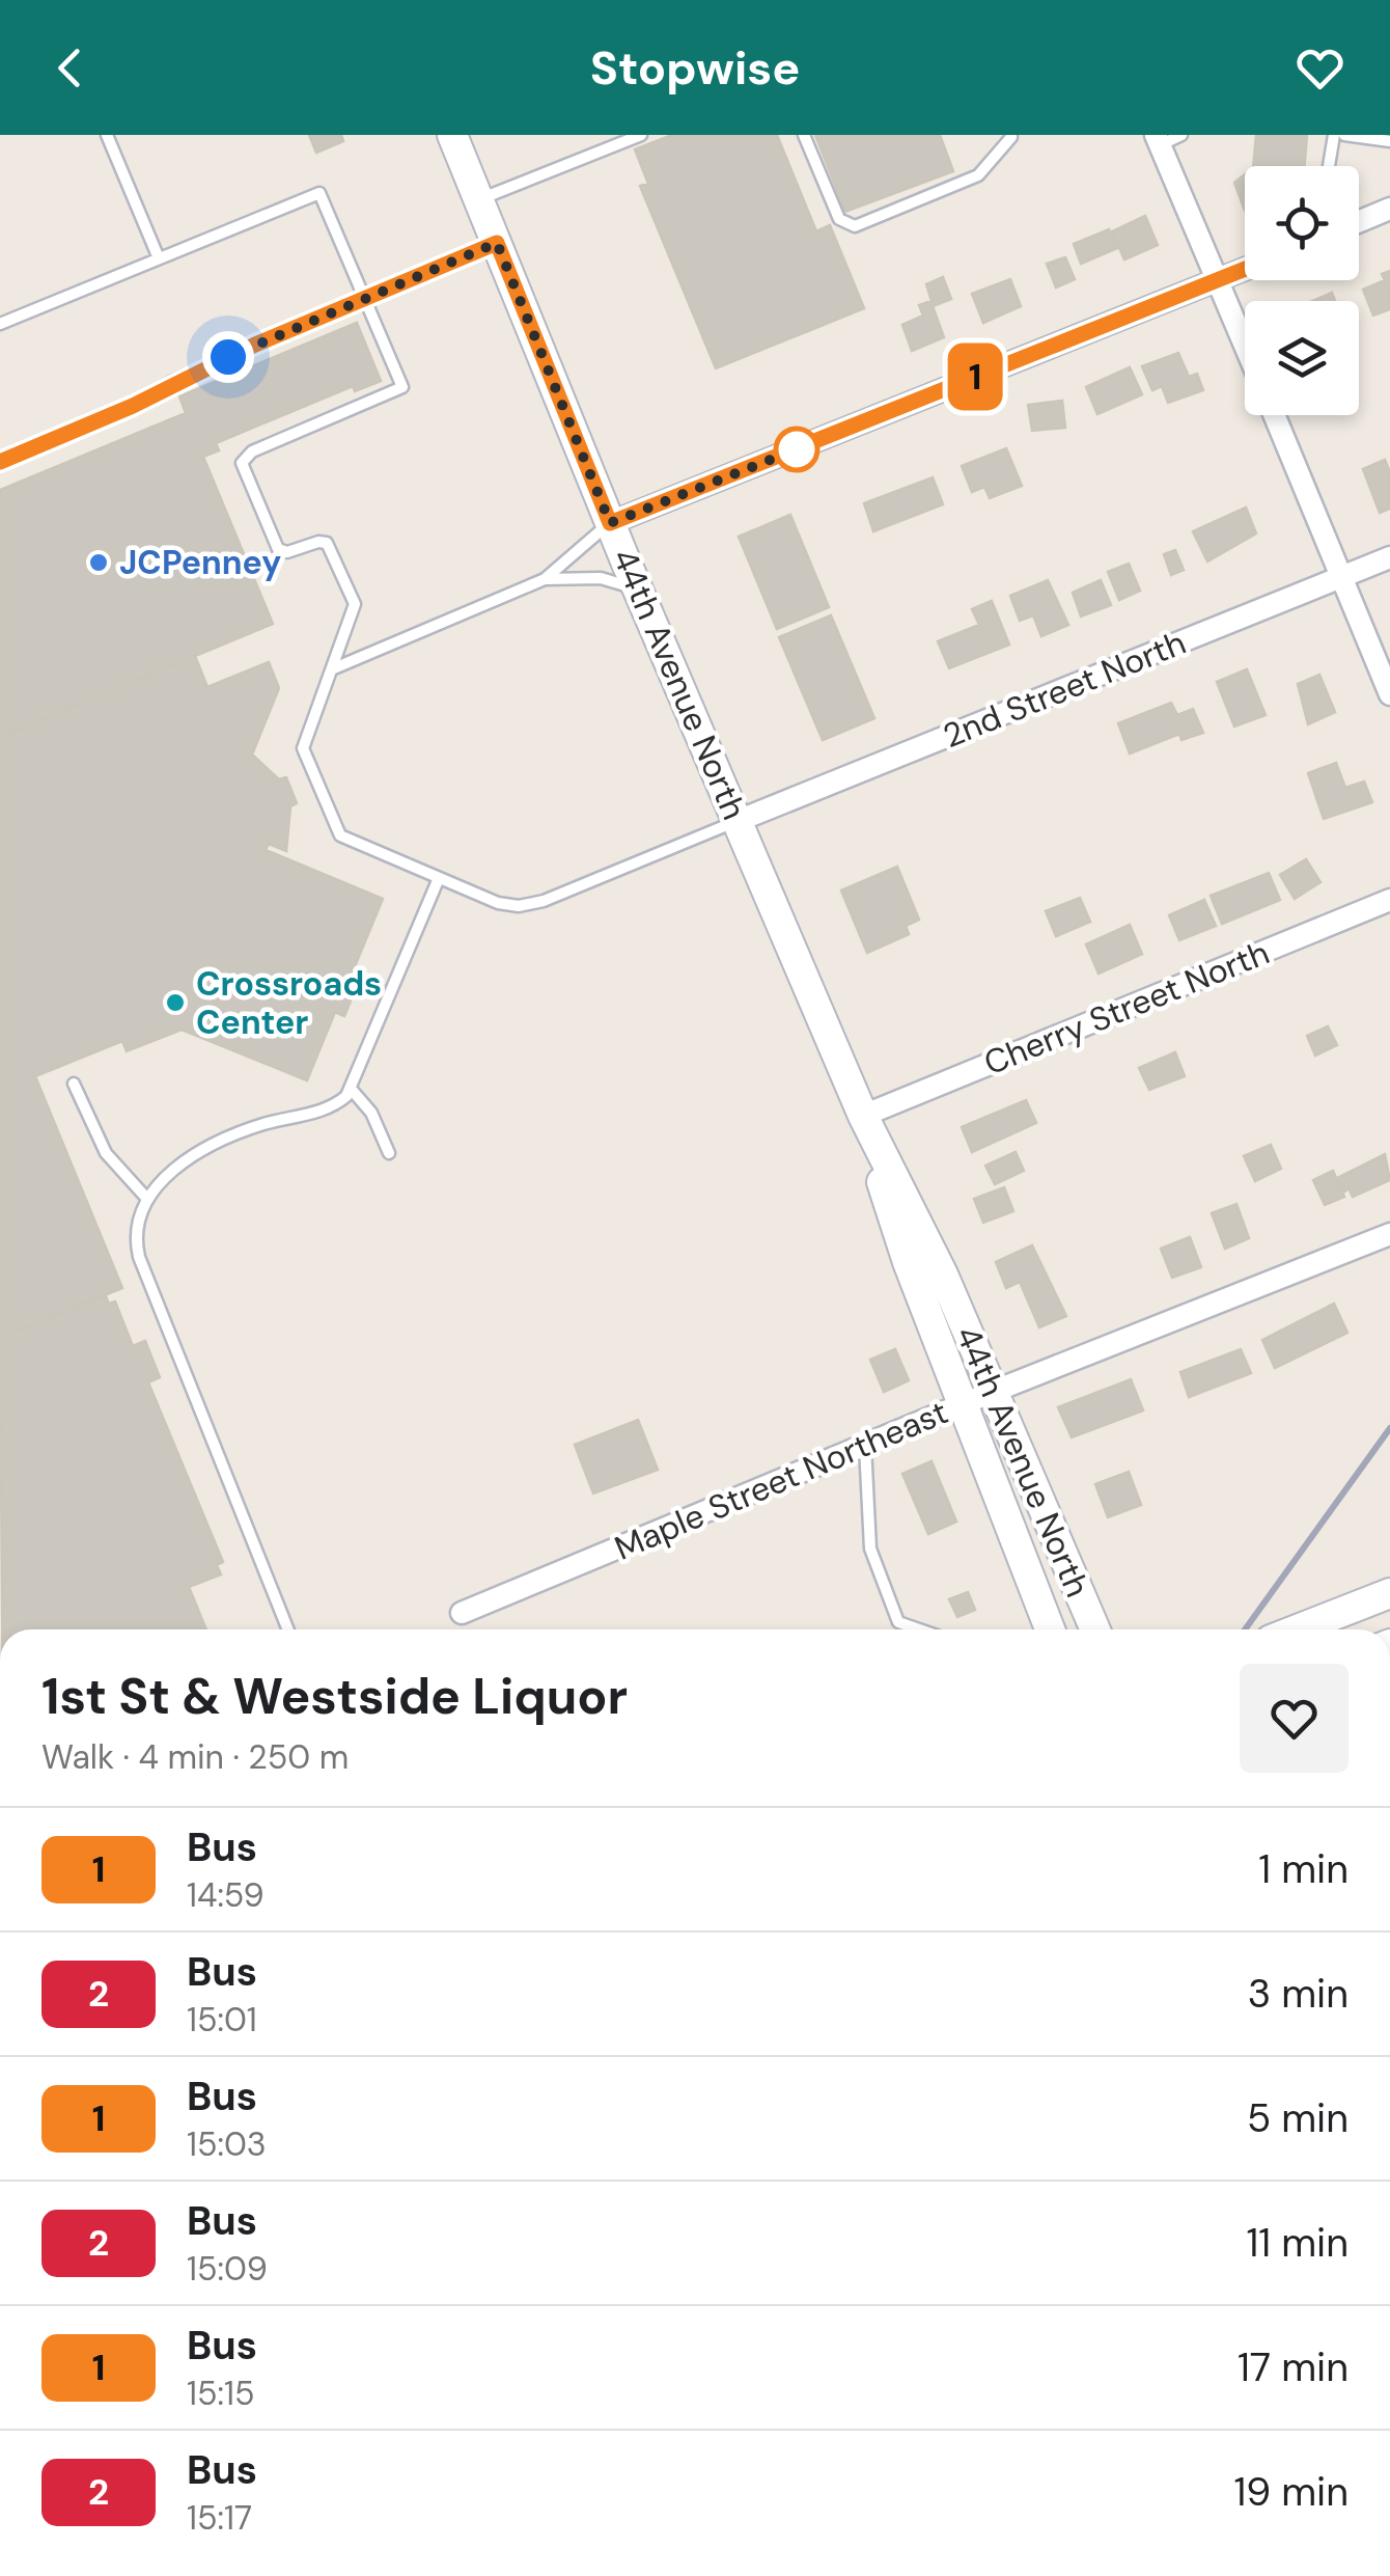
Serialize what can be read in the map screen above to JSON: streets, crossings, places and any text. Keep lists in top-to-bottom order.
{
  "streets": {
    "main road": ["44th Avenue North"],
    "street": ["2nd Street North", "Cherry Street North", "Maple Street Northeast"]
  },
  "crossings": [
    ["44th Avenue North", "2nd Street North"],
    ["44th Avenue North", "Cherry Street North"],
    ["44th Avenue North", "Maple Street Northeast"]
  ],
  "places": ["JCPenney", "Crossroads Center"],
  "lines": ["bus line 1"],
  "page": {
    "header": "Stopwise",
    "on_map": "1",
    "heading": ["1st St & Westside Liquor", "Walk · 4 min · 250 m"],
    "list": [
      {
        "mark": "1",
        "name": "Bus",
        "note": "14:59",
        "value": "1 min"
      },
      {
        "mark": "2",
        "name": "Bus",
        "note": "15:01",
        "value": "3 min"
      },
      {
        "mark": "1",
        "name": "Bus",
        "note": "15:03",
        "value": "5 min"
      },
      {
        "mark": "2",
        "name": "Bus",
        "note": "15:09",
        "value": "11 min"
      },
      {
        "mark": "1",
        "name": "Bus",
        "note": "15:15",
        "value": "17 min"
      },
      {
        "mark": "2",
        "name": "Bus",
        "note": "15:17",
        "value": "19 min"
      }
    ]
  }
}
